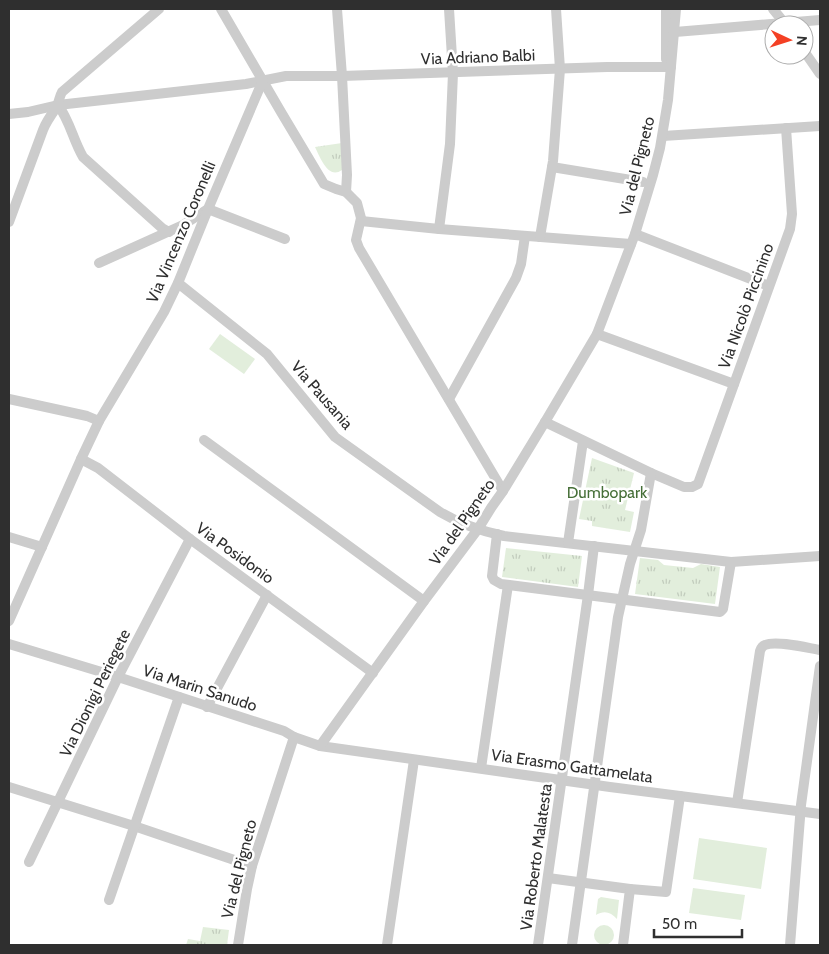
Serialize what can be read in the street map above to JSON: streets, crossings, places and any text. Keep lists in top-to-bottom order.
{
  "streets": {
    "street": [
      "Via Adriano Balbi",
      "Via del Pigneto",
      "Via Vincenzo Coronelli",
      "Via Nicolò Piccinino",
      "Via Pausania",
      "Via Posidonio",
      "Via Marin Sanudo",
      "Via Dionigi Periegete",
      "Via Erasmo Gattamelata",
      "Via Roberto Malatesta"
    ]
  },
  "crossings": [
    ["Via Adriano Balbi", "Via del Pigneto"],
    ["Via Adriano Balbi", "Via Vincenzo Coronelli"],
    ["Via del Pigneto", "Via Pausania"],
    ["Via del Pigneto", "Via Posidonio"],
    ["Via del Pigneto", "Via Marin Sanudo"],
    ["Via del Pigneto", "Via Erasmo Gattamelata"],
    ["Via Vincenzo Coronelli", "Via Pausania"],
    ["Via Vincenzo Coronelli", "Via Posidonio"],
    ["Via Pausania", "Via Roberto Malatesta"],
    ["Via Posidonio", "Via Dionigi Periegete"],
    ["Via Marin Sanudo", "Via Dionigi Periegete"],
    ["Via Erasmo Gattamelata", "Via Roberto Malatesta"]
  ],
  "parks": ["Dumbopark"],
  "scale_bar": "50 m",
  "north": "right"
}
